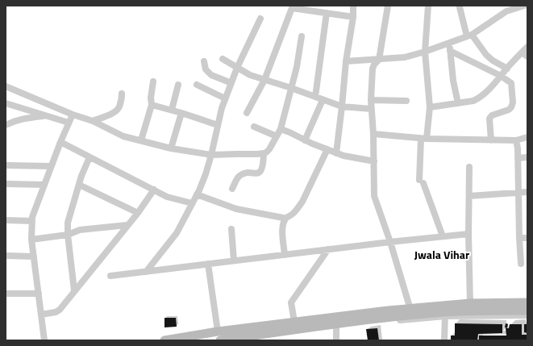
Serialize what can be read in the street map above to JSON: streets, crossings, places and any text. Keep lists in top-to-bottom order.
{
  "districts": ["Jwala Vihar"]
}
